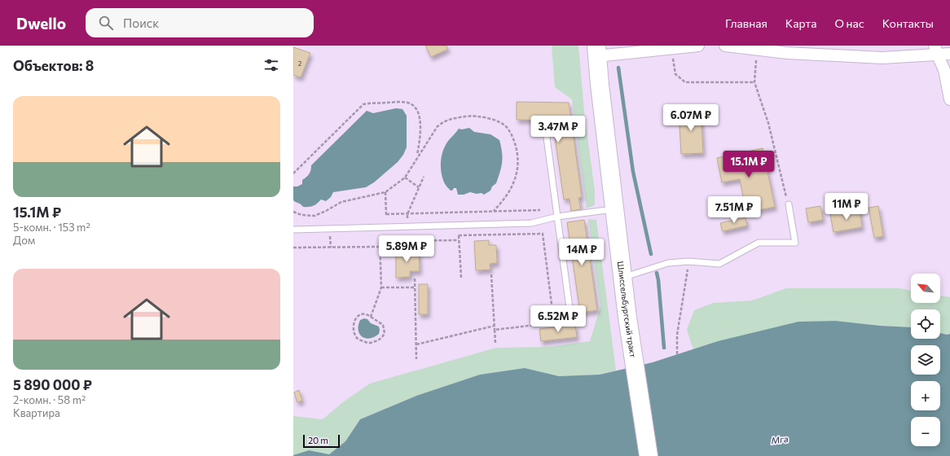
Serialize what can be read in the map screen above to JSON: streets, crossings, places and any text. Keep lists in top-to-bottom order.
{
  "streets": {
    "main road": ["Шлиссельбургский тракт"]
  },
  "water": ["Мга"],
  "house_numbers": ["2"],
  "scale_bar": "20 m",
  "north": "top left",
  "page": {
    "header": "Dwello",
    "search": "Поиск",
    "nav": [
      "Главная",
      "Карта",
      "О нас",
      "Контакты"
    ],
    "heading": "Объектов: 8",
    "list": [
      {
        "name": "15.1M ₽",
        "note": "5-комн. · 153 m² · Дом"
      },
      {
        "name": "5 890 000 ₽",
        "note": "2-комн. · 58 m² · Квартира"
      }
    ],
    "price": [
      "6.07M ₽",
      "3.47M ₽",
      "15.1M ₽",
      "11M ₽",
      "7.51M ₽",
      "5.89M ₽",
      "14M ₽",
      "6.52M ₽"
    ],
    "map_buttons": ["+", "−"],
    "scale": "20 m"
  }
}
